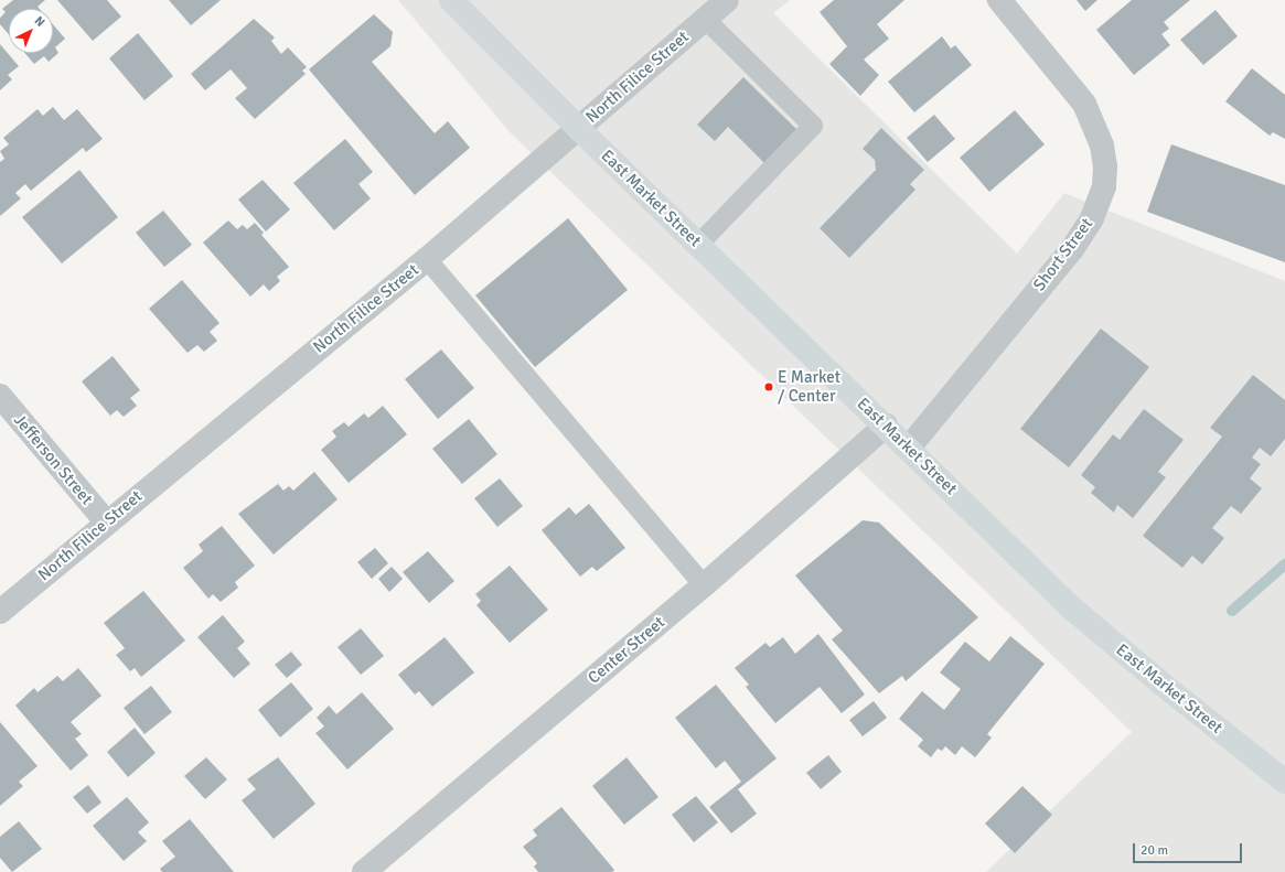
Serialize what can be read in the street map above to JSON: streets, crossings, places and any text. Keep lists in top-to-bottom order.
{
  "streets": {
    "main road": ["East Market Street"],
    "street": [
      "North Filice Street",
      "Short Street",
      "Jefferson Street",
      "Center Street"
    ]
  },
  "crossings": [
    ["North Filice Street", "East Market Street"],
    ["North Filice Street", "Jefferson Street"],
    ["East Market Street", "Short Street"],
    ["East Market Street", "Center Street"]
  ],
  "places": ["E Market / Center"],
  "scale_bar": "20 m",
  "north": "top right"
}
